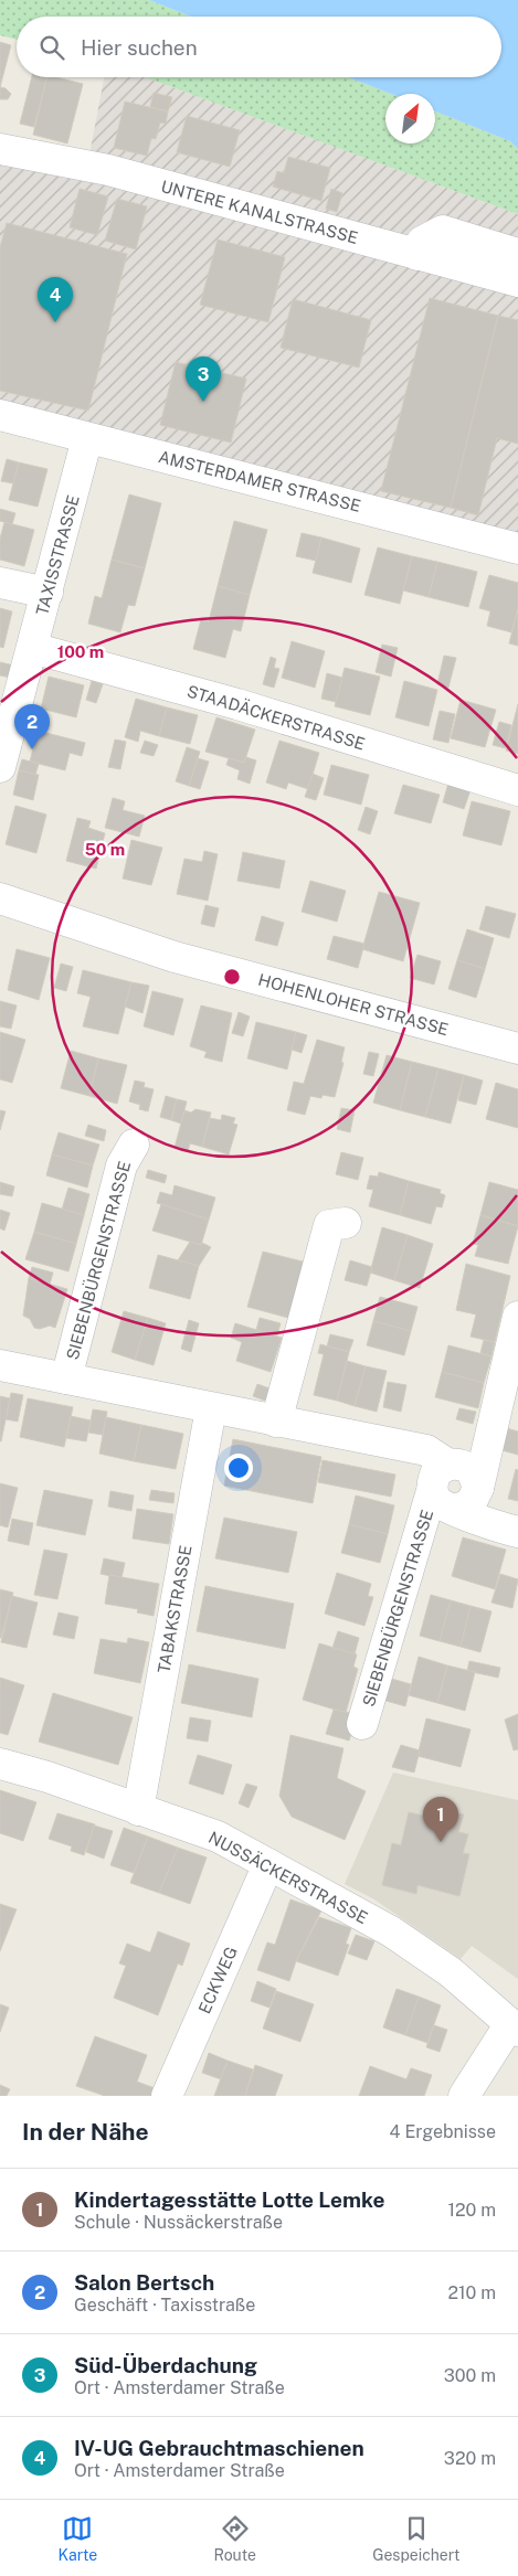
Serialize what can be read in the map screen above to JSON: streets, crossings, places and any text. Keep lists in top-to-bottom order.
{
  "streets": {
    "street": [
      "UNTERE KANALSTRASSE",
      "AMSTERDAMER STRASSE",
      "TAXISSTRASSE",
      "STAADÄCKERSTRASSE",
      "HOHENLOHER STRASSE",
      "SIEBENBÜRGENSTRASSE",
      "TABAKSTRASSE",
      "NUSSÄCKERSTRASSE",
      "ECKWEG"
    ]
  },
  "crossings": [
    ["AMSTERDAMER STRASSE", "TAXISSTRASSE"],
    ["TAXISSTRASSE", "STAADÄCKERSTRASSE"],
    ["SIEBENBÜRGENSTRASSE", "TABAKSTRASSE"],
    ["TABAKSTRASSE", "NUSSÄCKERSTRASSE"],
    ["NUSSÄCKERSTRASSE", "ECKWEG"]
  ],
  "north": "top right",
  "page": {
    "search": "Hier suchen",
    "pins": [
      "4",
      "3",
      "2",
      "1"
    ],
    "heading": ["In der Nähe", "4 Ergebnisse"],
    "list": [
      {
        "mark": "1",
        "name": "Kindertagesstätte Lotte Lemke",
        "note": "Schule · Nussäckerstraße",
        "value": "120 m"
      },
      {
        "mark": "2",
        "name": "Salon Bertsch",
        "note": "Geschäft · Taxisstraße",
        "value": "210 m"
      },
      {
        "mark": "3",
        "name": "Süd-Überdachung",
        "note": "Ort · Amsterdamer Straße",
        "value": "300 m"
      },
      {
        "mark": "4",
        "name": "IV-UG Gebrauchtmaschienen",
        "note": "Ort · Amsterdamer Straße",
        "value": "320 m"
      }
    ],
    "nav": ["Karte", "Route", "Gespeichert"]
  },
  "rings": ["100 m", "50 m"]
}
